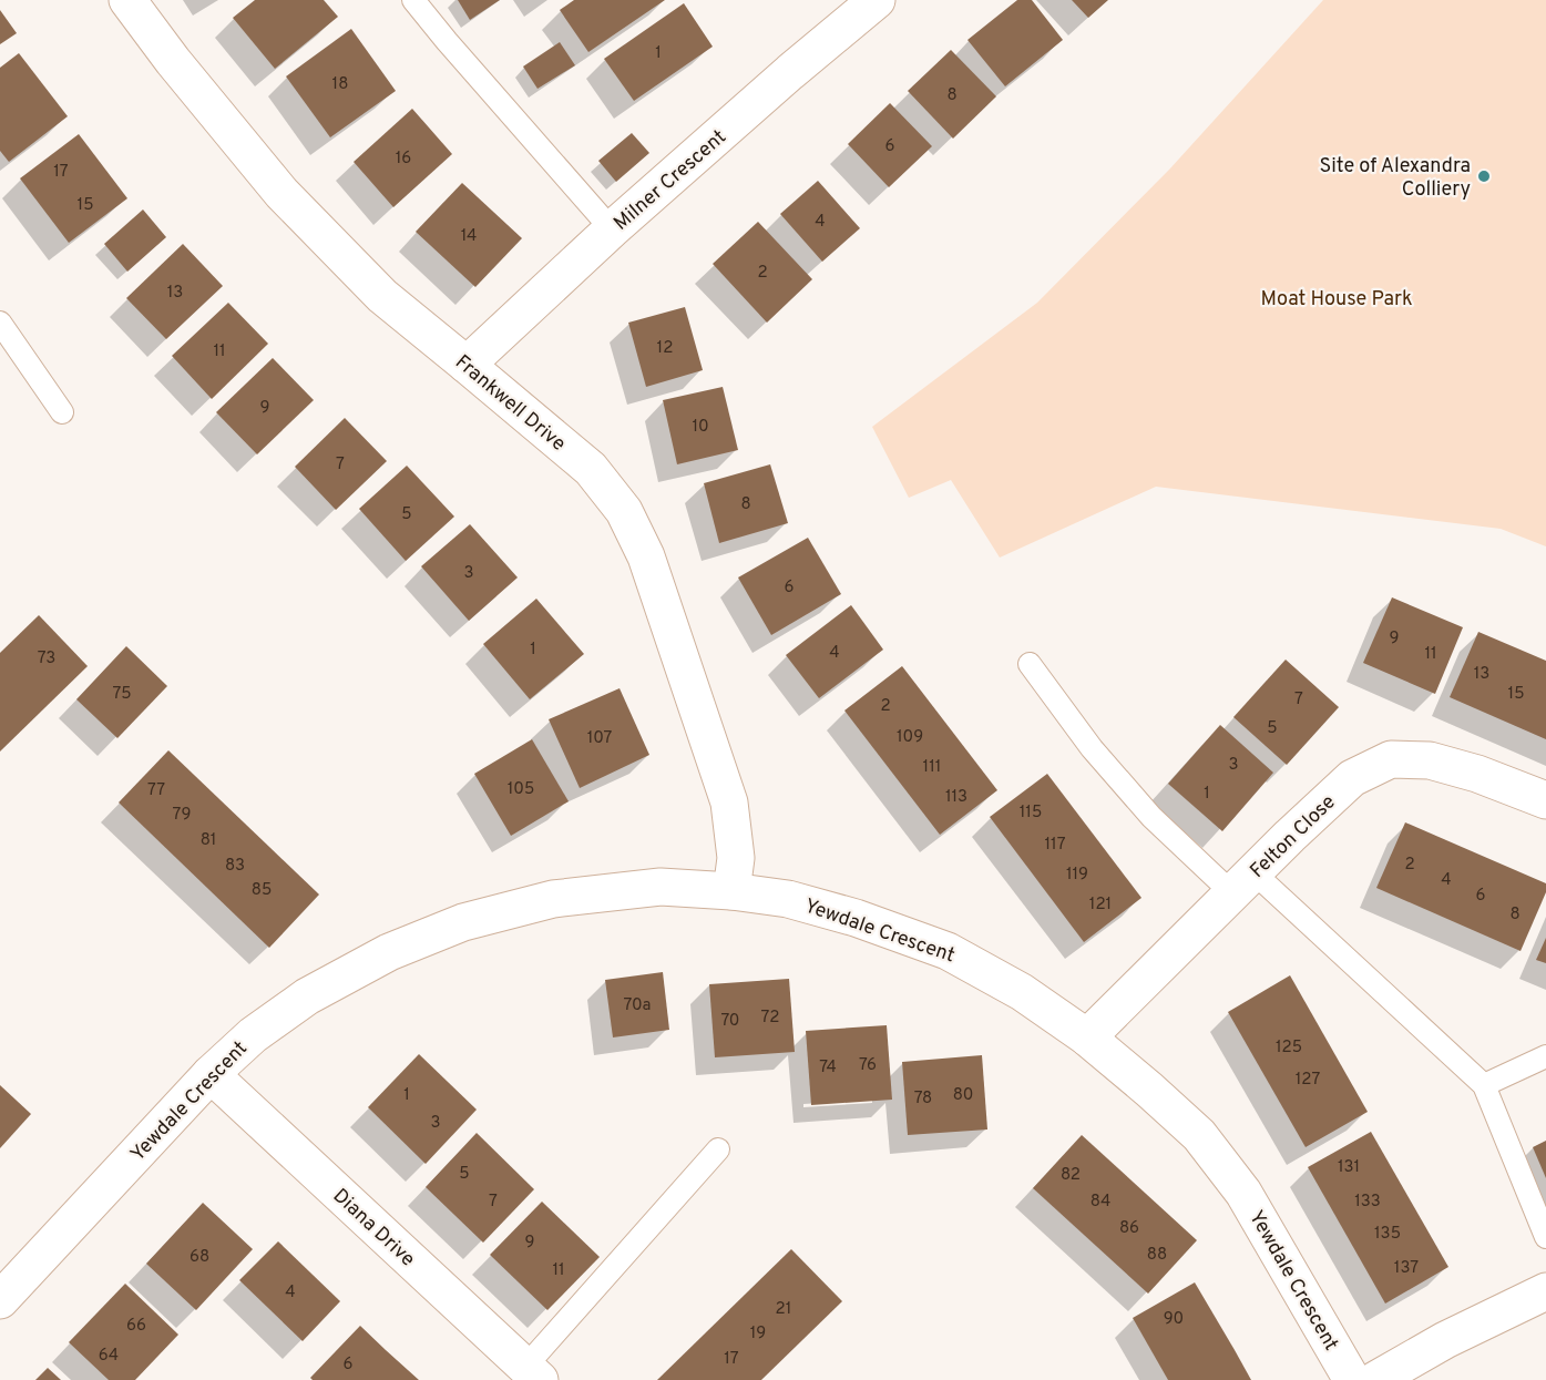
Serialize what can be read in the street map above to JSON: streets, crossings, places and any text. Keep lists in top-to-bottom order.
{
  "streets": {
    "street": [
      "Milner Crescent",
      "Frankwell Drive",
      "Felton Close",
      "Yewdale Crescent",
      "Diana Drive"
    ]
  },
  "crossings": [
    ["Milner Crescent", "Frankwell Drive"],
    ["Frankwell Drive", "Yewdale Crescent"],
    ["Felton Close", "Yewdale Crescent"],
    ["Yewdale Crescent", "Diana Drive"]
  ],
  "parks": ["Moat House Park"],
  "places": ["Site of Alexandra Colliery"],
  "house_numbers": [
    "1",
    "18",
    "8",
    "6",
    "16",
    "17",
    "15",
    "4",
    "14",
    "2",
    "13",
    "12",
    "11",
    "9",
    "10",
    "7",
    "8",
    "5",
    "3",
    "6",
    "9",
    "1",
    "4",
    "11",
    "73",
    "13",
    "75",
    "15",
    "7",
    "2",
    "5",
    "109",
    "107",
    "3",
    "111",
    "105",
    "77",
    "1",
    "113",
    "115",
    "79",
    "81",
    "117",
    "2",
    "83",
    "119",
    "4",
    "85",
    "6",
    "121",
    "8",
    "70a",
    "72",
    "70",
    "125",
    "76",
    "74",
    "127",
    "1",
    "80",
    "78",
    "3",
    "131",
    "5",
    "82",
    "7",
    "84",
    "133",
    "86",
    "135",
    "9",
    "88",
    "68",
    "137",
    "11",
    "4",
    "21",
    "90",
    "66",
    "19",
    "64",
    "17",
    "6"
  ]
}
